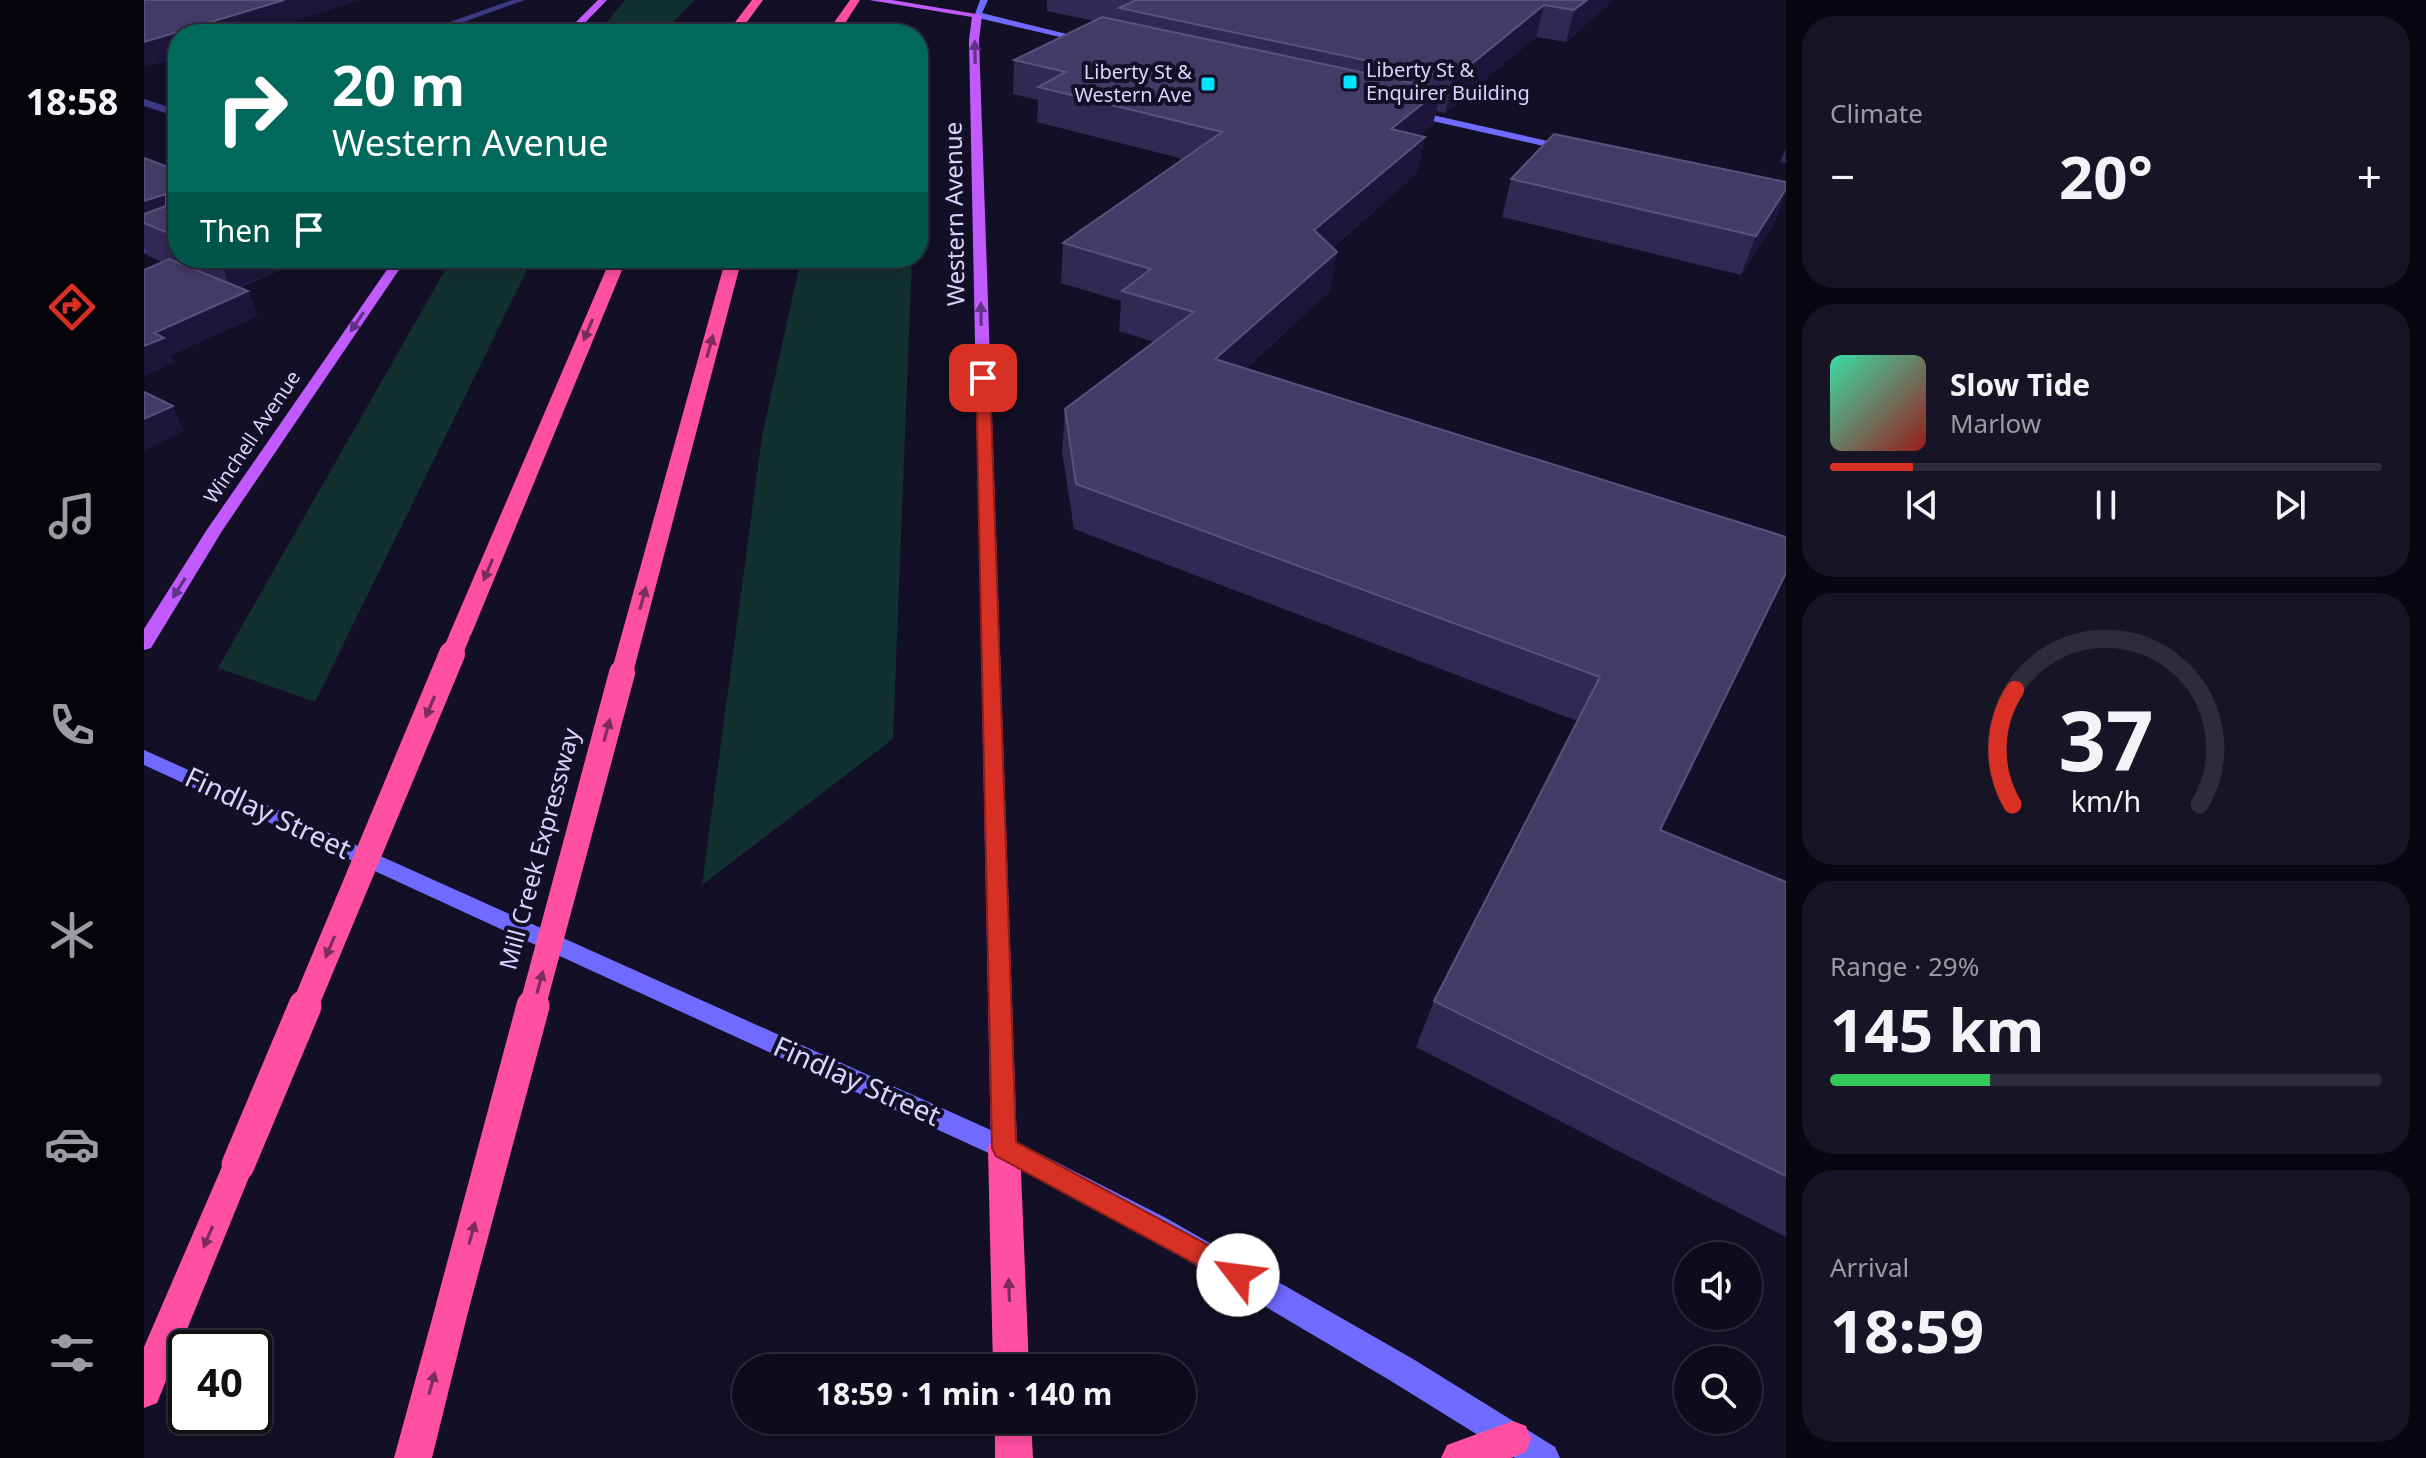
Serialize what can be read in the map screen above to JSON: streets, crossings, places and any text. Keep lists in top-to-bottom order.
{
  "streets": {
    "highway": ["Mill Creek Expressway"],
    "main road": ["Western Avenue", "Winchell Avenue"],
    "street": ["Findlay Street"]
  },
  "crossings": [
    ["Western Avenue", "Findlay Street"]
  ],
  "one_way": ["Western Avenue", "Winchell Avenue"],
  "places": {
    "transit": ["Liberty St & Enquirer Building", "Liberty St & Western Ave"]
  },
  "page": {
    "tabs": "18:58",
    "tile": [
      "Climate",
      ["Range · 29%", "145 km"],
      ["Arrival", "18:59"]
    ],
    "turn": ["20 m", "Western Avenue"],
    "heat": ["−", "20°", "+"],
    "then": "Then",
    "song": ["Slow Tide", "Marlow"],
    "limit": "40",
    "trip": "18:59 · 1 min · 140 m",
    "gauge": ["37", "km/h"]
  }
}
